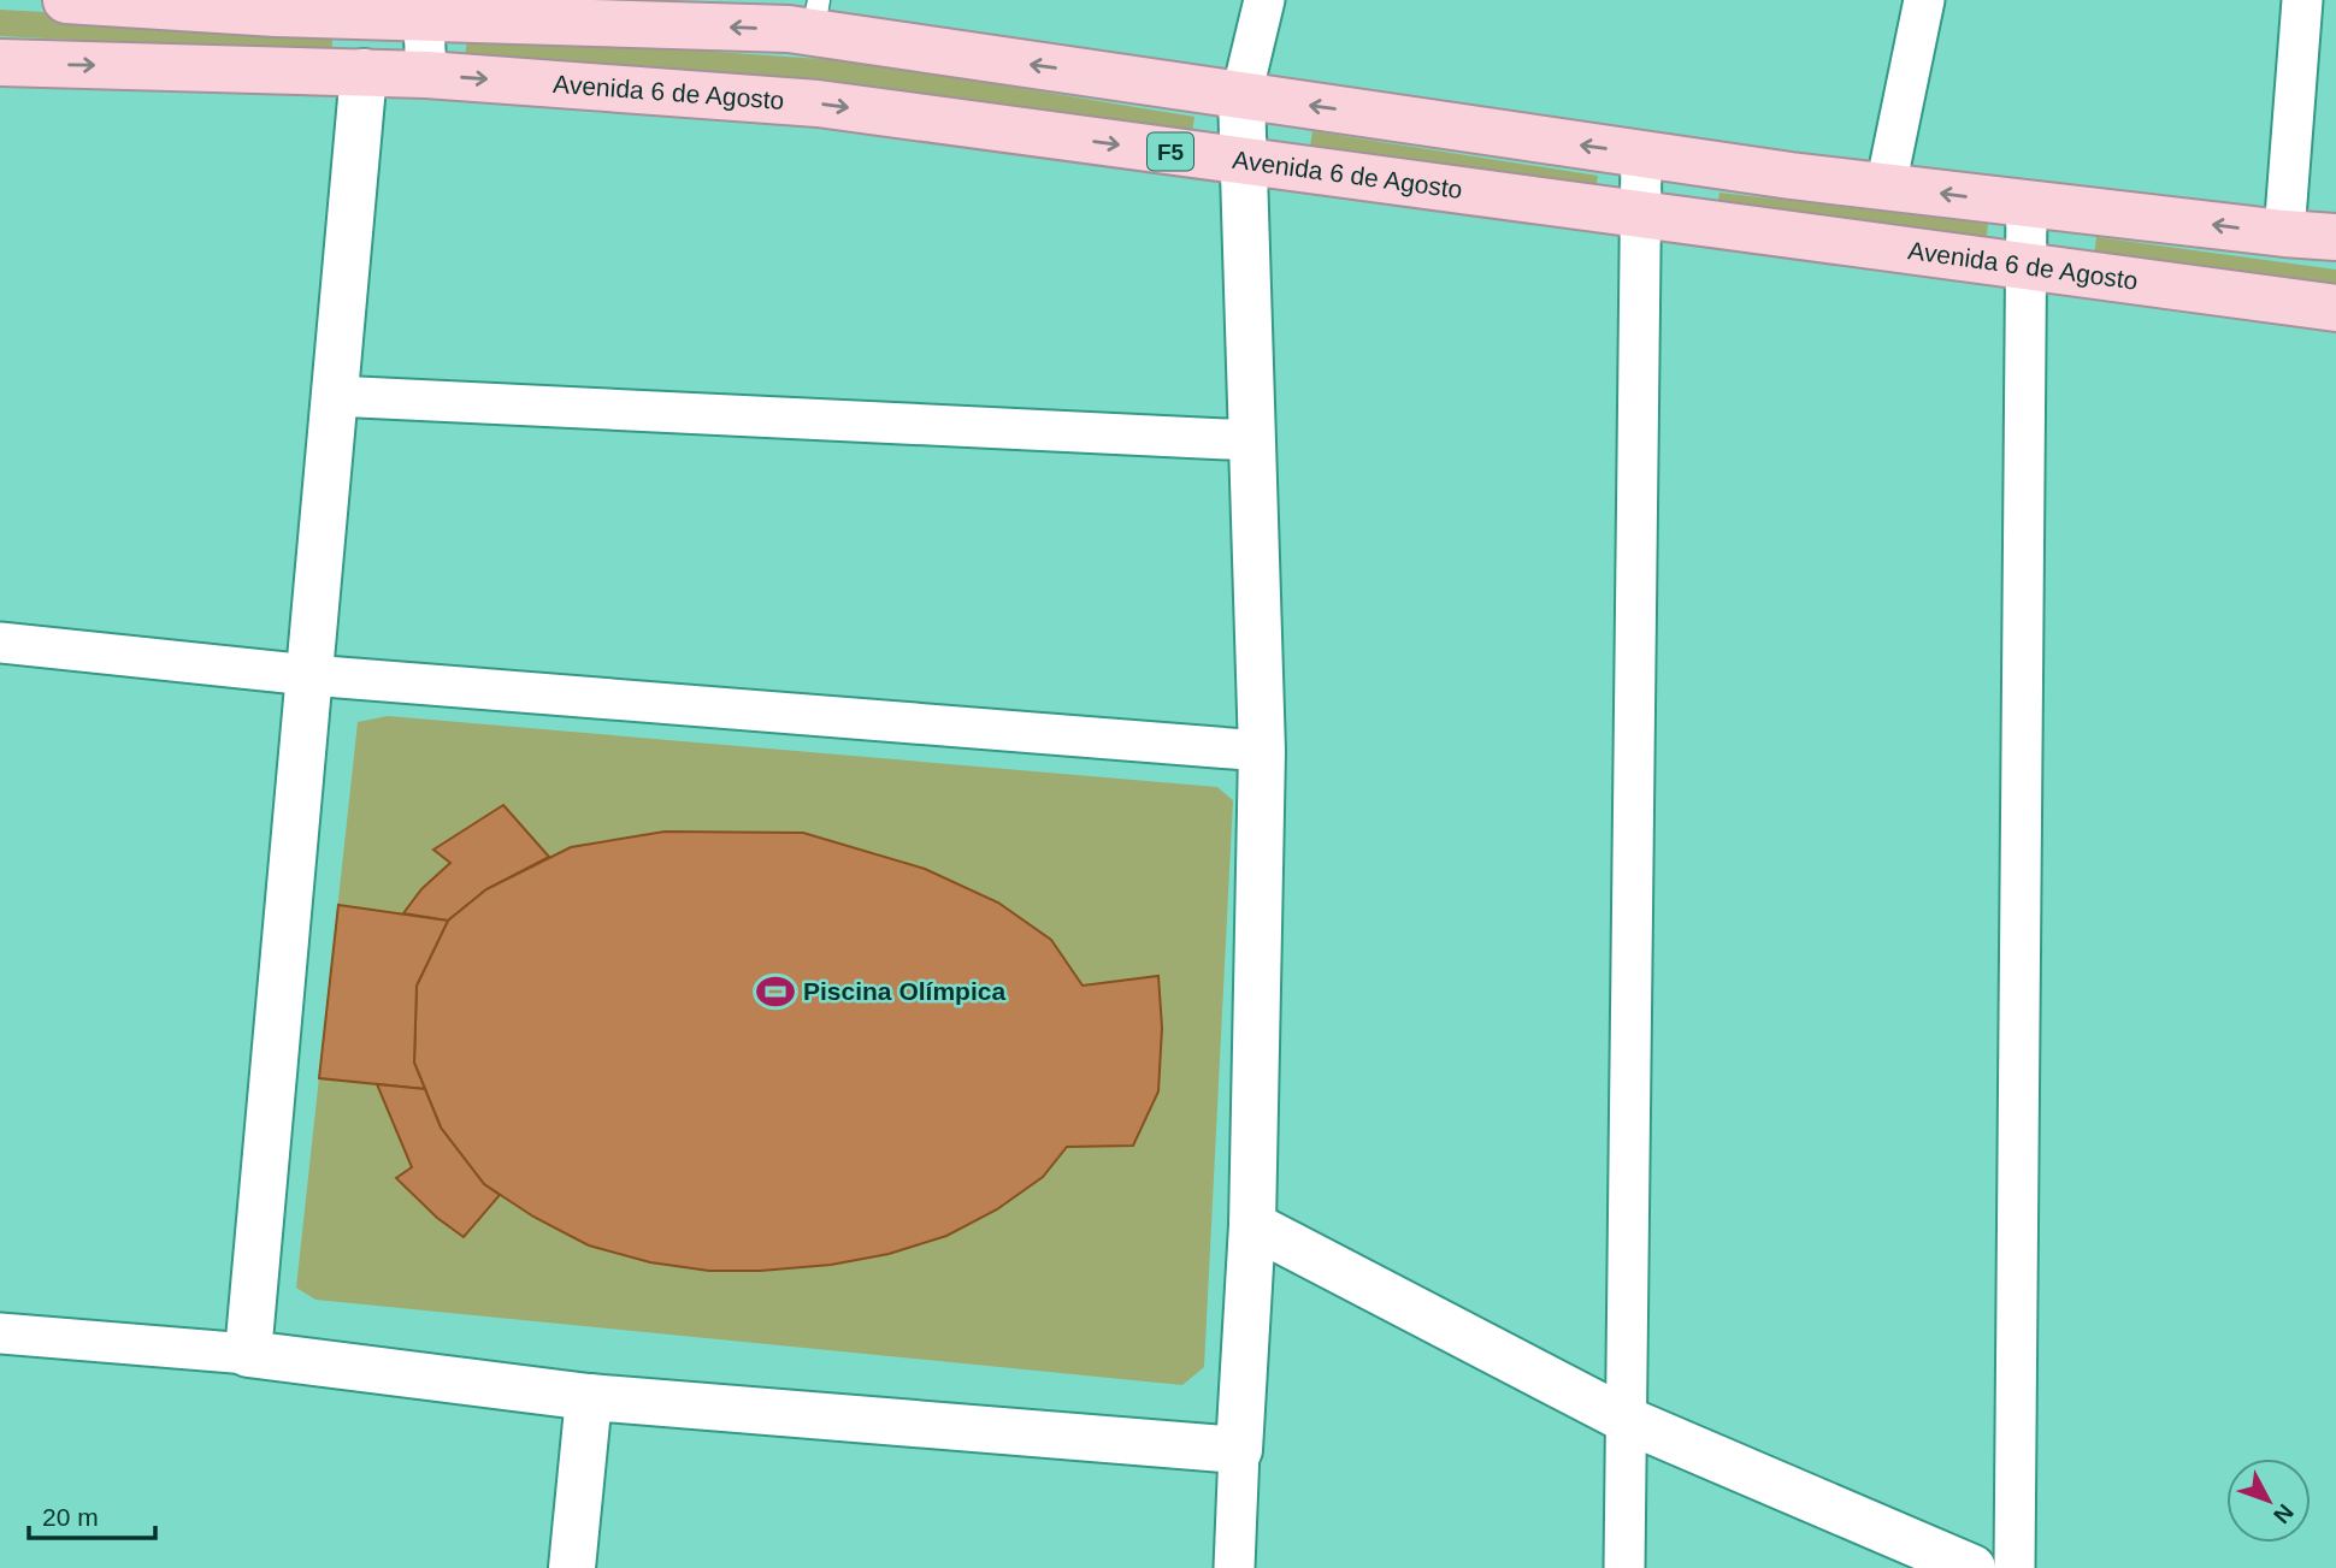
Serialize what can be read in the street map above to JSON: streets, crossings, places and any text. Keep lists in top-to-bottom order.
{
  "streets": {
    "highway": ["Avenida 6 de Agosto", "F5"]
  },
  "places": {
    "sports": ["Piscina Olímpica"]
  },
  "scale_bar": "20 m",
  "north": "bottom right"
}
